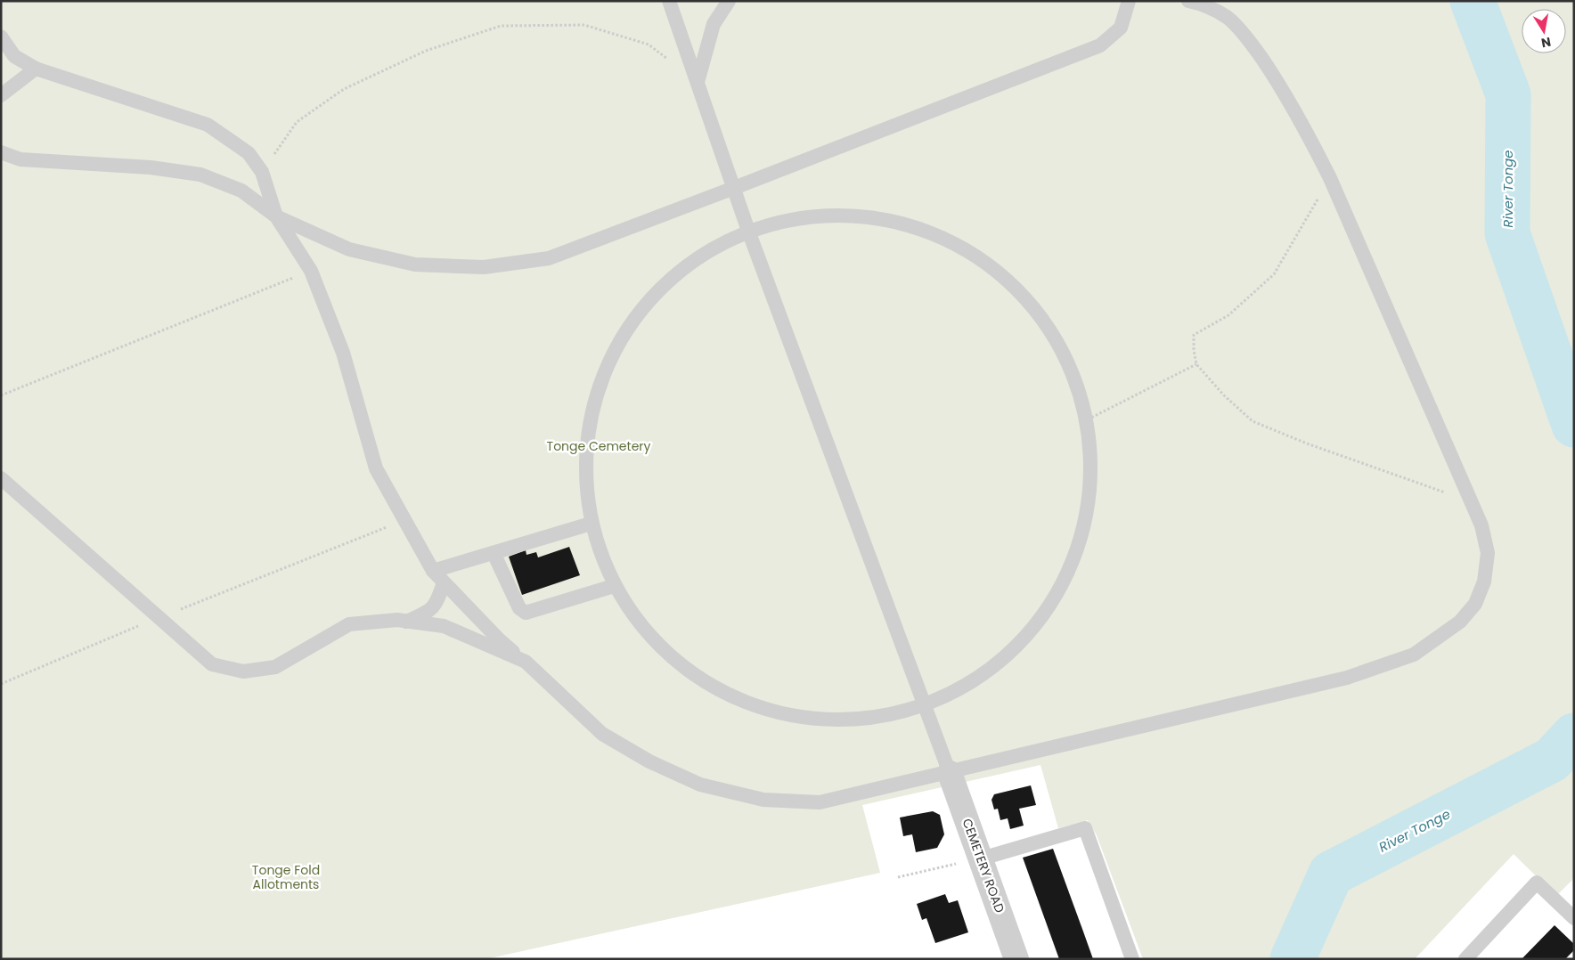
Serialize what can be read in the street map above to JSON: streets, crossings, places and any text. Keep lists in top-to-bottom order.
{
  "streets": {
    "street": ["CEMETERY ROAD"]
  },
  "water": ["River Tonge"],
  "parks": ["Tonge Cemetery", "Tonge Fold Allotments"],
  "north": "bottom"
}
